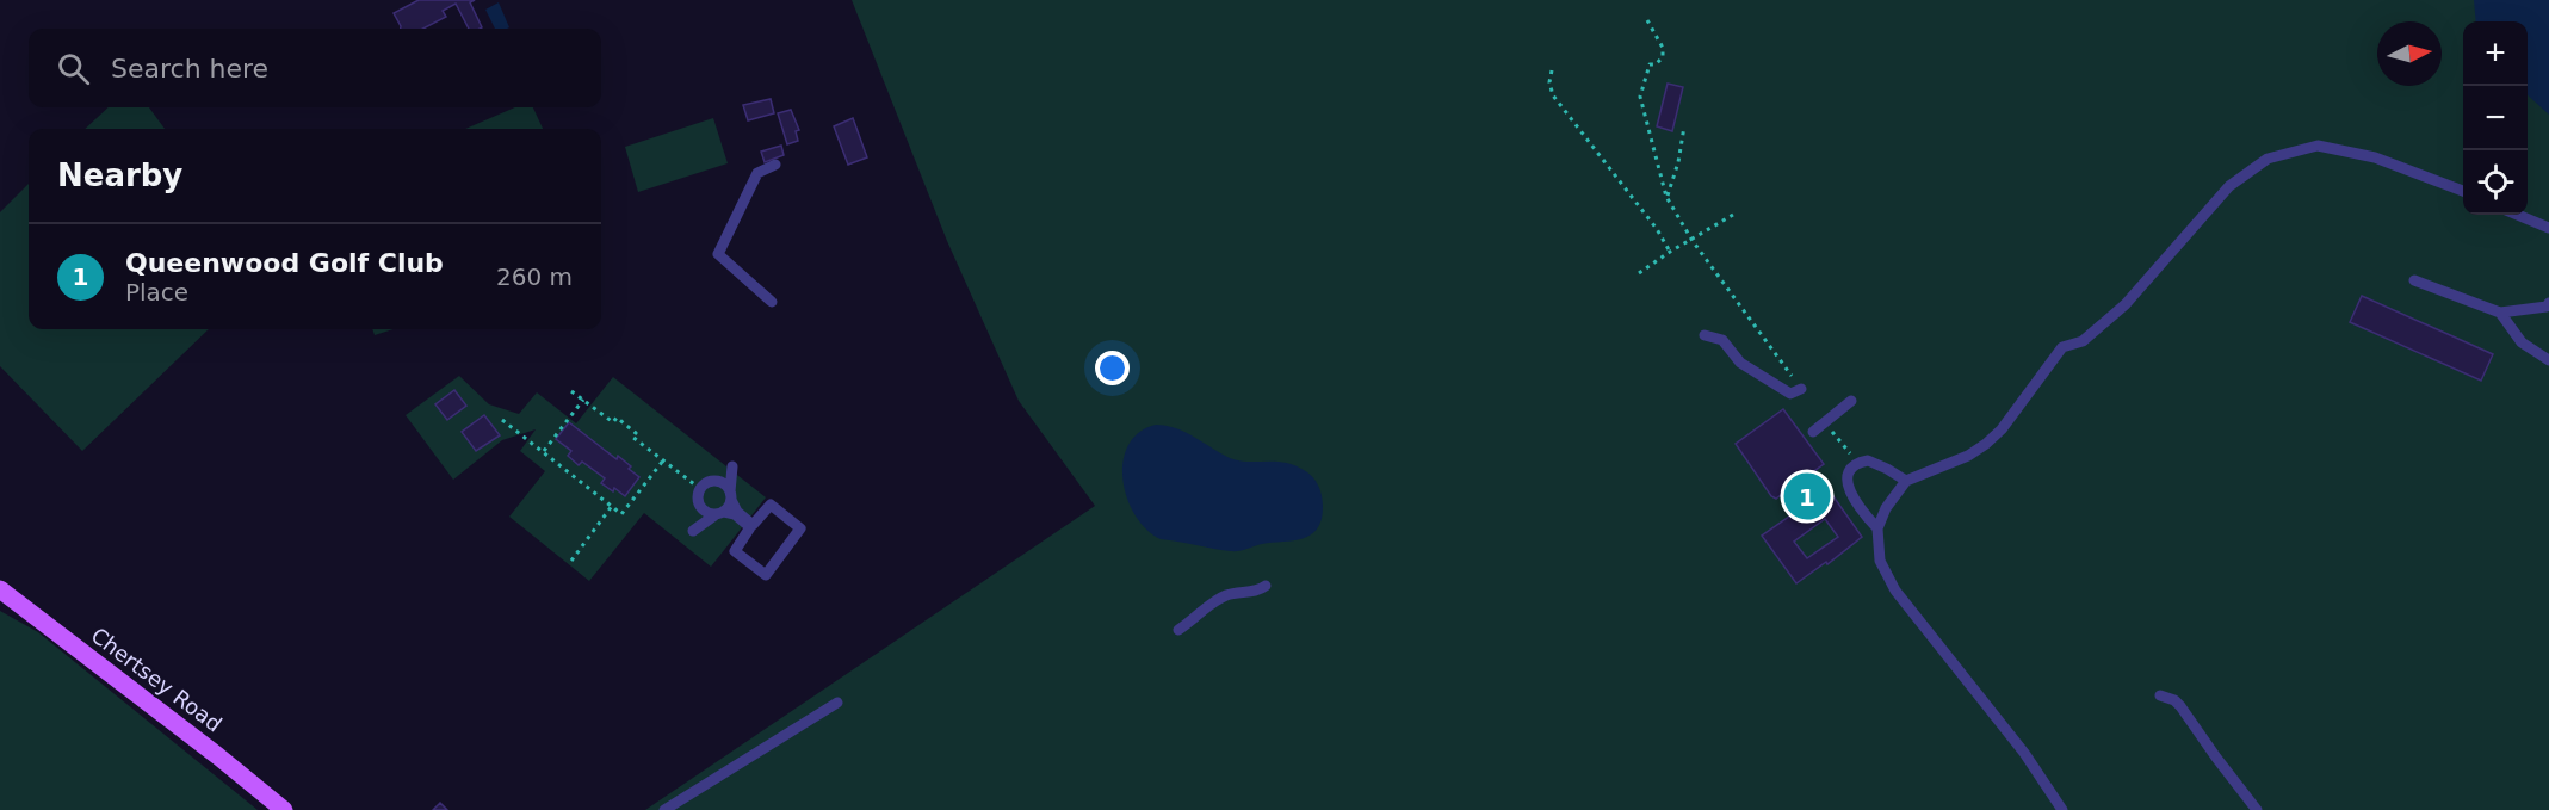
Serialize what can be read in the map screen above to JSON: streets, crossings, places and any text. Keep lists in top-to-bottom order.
{
  "streets": {
    "main road": ["Chertsey Road"]
  },
  "north": "right",
  "page": {
    "map_buttons": ["+", "−"],
    "search": "Search here",
    "heading": "Nearby",
    "list": [
      {
        "mark": "1",
        "name": "Queenwood Golf Club",
        "note": "Place",
        "value": "260 m"
      }
    ],
    "pins": "1"
  }
}
